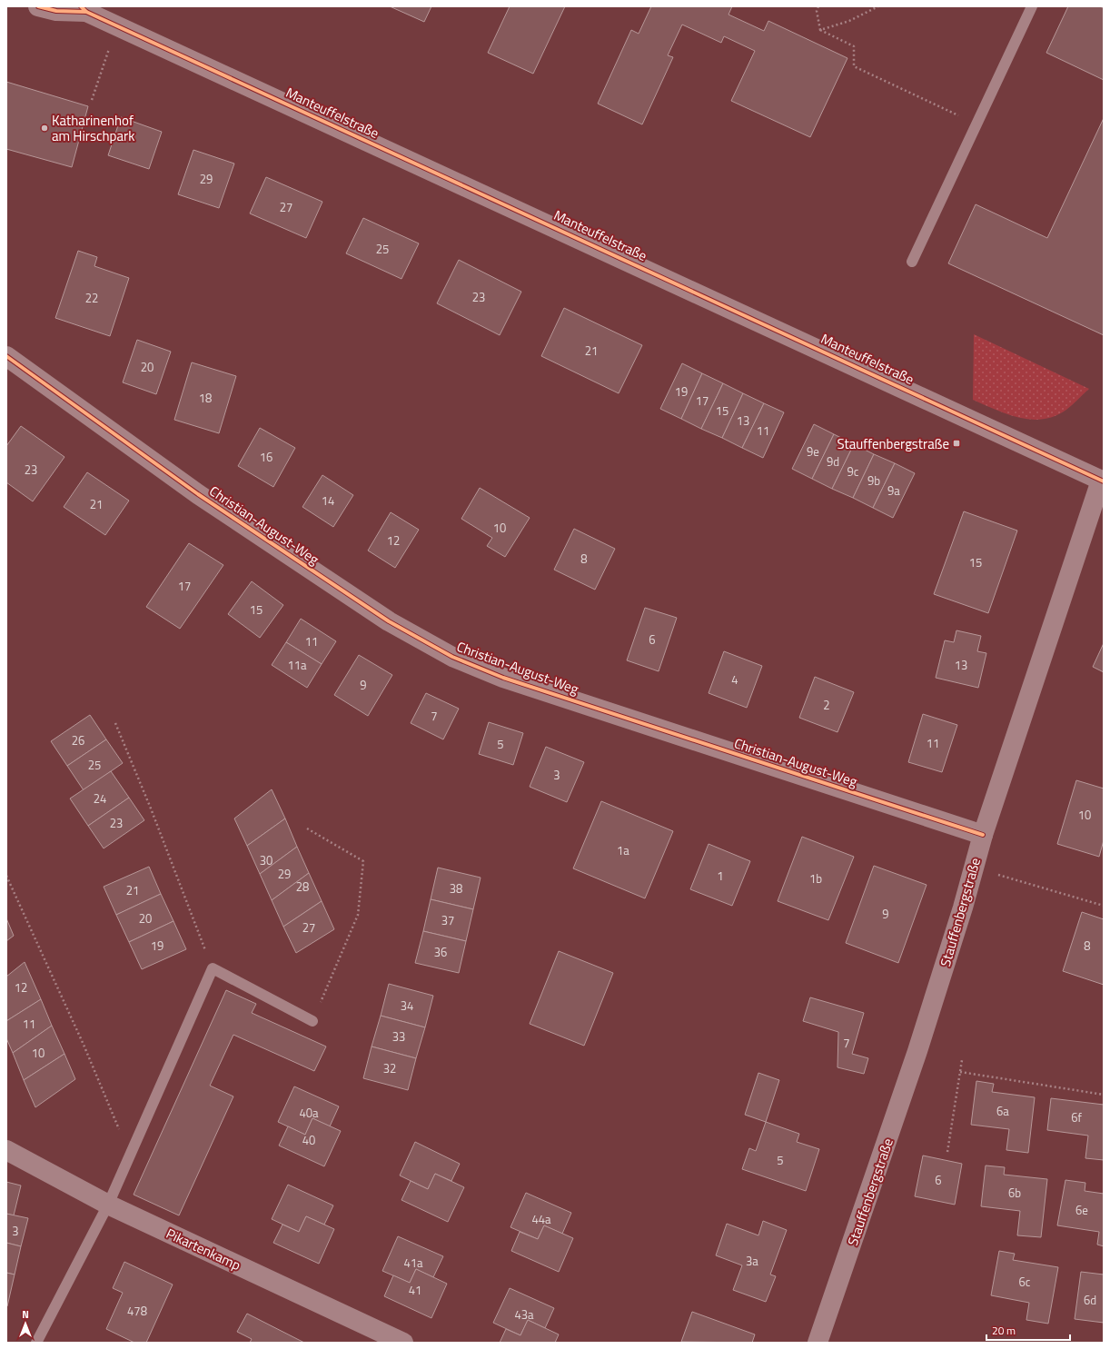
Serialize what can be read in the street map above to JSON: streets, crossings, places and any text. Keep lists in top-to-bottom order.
{
  "streets": {
    "street": [
      "Manteuffelstraße",
      "Christian-August-Weg",
      "Stauffenbergstraße",
      "Pikartenkamp"
    ]
  },
  "crossings": [
    ["Manteuffelstraße", "Stauffenbergstraße"],
    ["Christian-August-Weg", "Stauffenbergstraße"]
  ],
  "places": {
    "other": ["Katharinenhof am Hirschpark"],
    "transit": ["Stauffenbergstraße"]
  },
  "house_numbers": [
    "29",
    "27",
    "25",
    "23",
    "22",
    "21",
    "20",
    "19",
    "18",
    "17",
    "15",
    "13",
    "11",
    "9e",
    "16",
    "9d",
    "23",
    "9c",
    "9b",
    "9a",
    "14",
    "21",
    "10",
    "12",
    "8",
    "15",
    "17",
    "15",
    "6",
    "11",
    "11a",
    "13",
    "4",
    "9",
    "2",
    "7",
    "26",
    "11",
    "5",
    "25",
    "3",
    "24",
    "10",
    "23",
    "1a",
    "30",
    "29",
    "1",
    "1b",
    "28",
    "38",
    "21",
    "9",
    "20",
    "37",
    "27",
    "19",
    "8",
    "36",
    "12",
    "34",
    "11",
    "33",
    "7",
    "10",
    "32",
    "6a",
    "40a",
    "6f",
    "40",
    "5",
    "6",
    "6b",
    "6e",
    "44a",
    "3",
    "3a",
    "41a",
    "6c",
    "41",
    "6d",
    "478",
    "43a"
  ],
  "scale_bar": "20 m",
  "north": "top"
}
